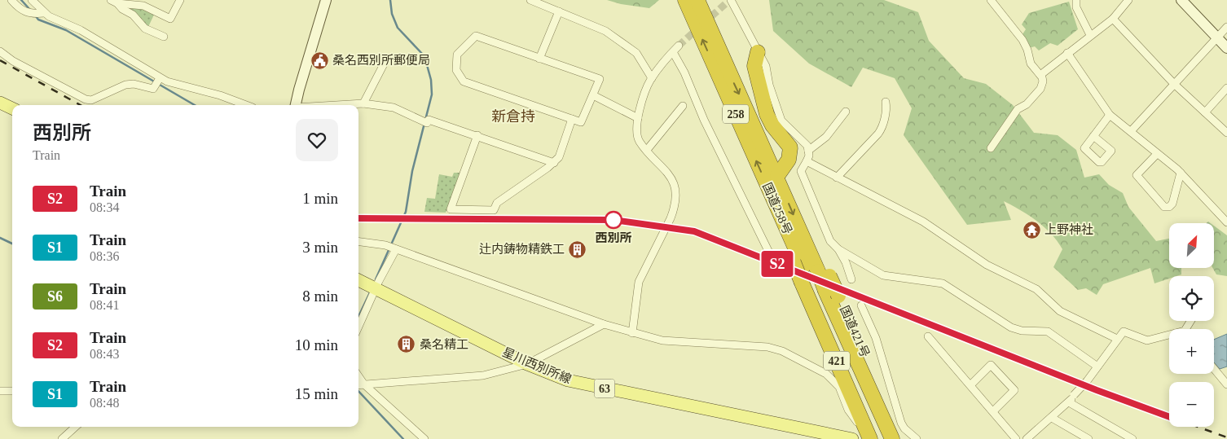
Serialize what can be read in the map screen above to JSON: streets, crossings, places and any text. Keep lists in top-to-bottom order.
{
  "streets": {
    "highway": [
      "258",
      "国道258号",
      "国道421号",
      "421"
    ],
    "main road": ["星川西別所線", "63"]
  },
  "crossings": [
    ["国道258号", "国道421号"],
    ["国道258号", "421"],
    ["国道421号", "421"]
  ],
  "districts": ["新倉持"],
  "places": {
    "public building": ["桑名西別所郵便局"],
    "other": ["西別所"],
    "temple": ["上野神社"],
    "building": ["辻内鋳物精鉄工", "桑名精工"]
  },
  "north": "top right",
  "page": {
    "on_map": "S2",
    "heading": ["西別所", "Train"],
    "list": [
      {
        "mark": "S2",
        "name": "Train",
        "note": "08:34",
        "value": "1 min"
      },
      {
        "mark": "S1",
        "name": "Train",
        "note": "08:36",
        "value": "3 min"
      },
      {
        "mark": "S6",
        "name": "Train",
        "note": "08:41",
        "value": "8 min"
      },
      {
        "mark": "S2",
        "name": "Train",
        "note": "08:43",
        "value": "10 min"
      },
      {
        "mark": "S1",
        "name": "Train",
        "note": "08:48",
        "value": "15 min"
      }
    ],
    "map_buttons": ["+", "−"]
  }
}
